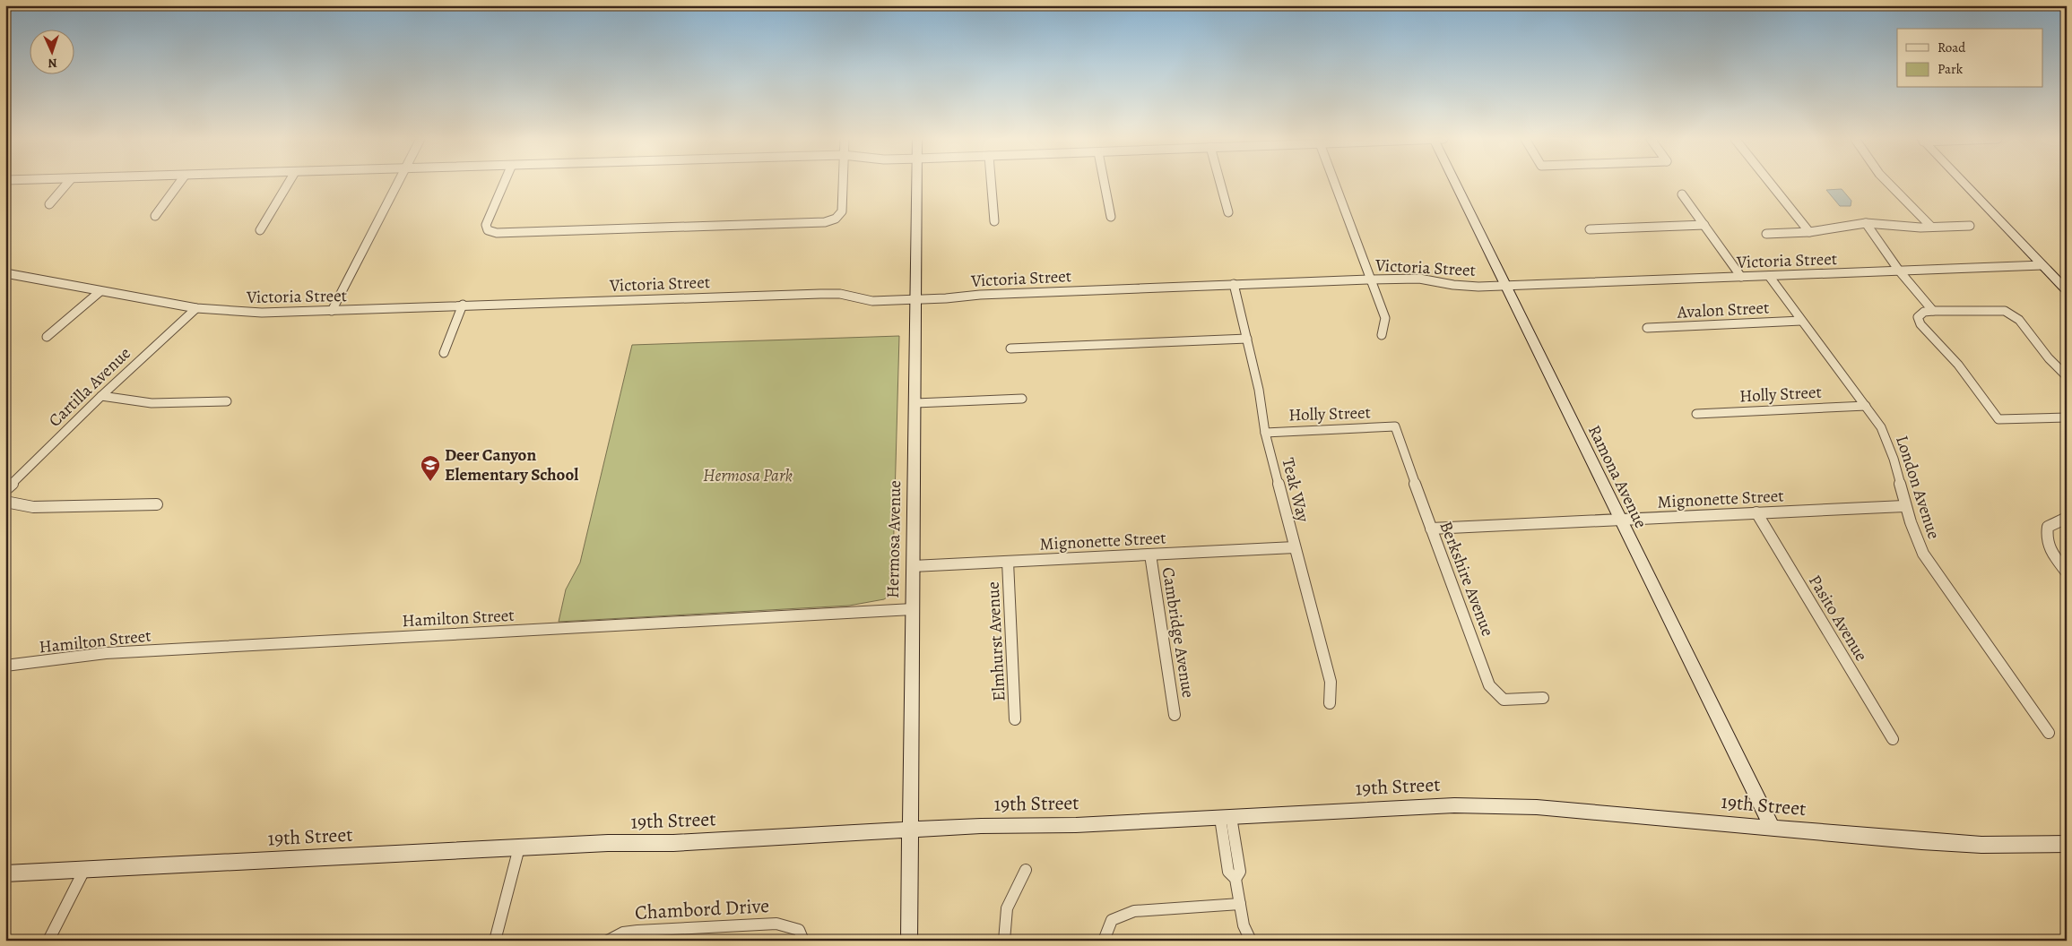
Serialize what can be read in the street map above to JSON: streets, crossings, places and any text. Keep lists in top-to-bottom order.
{
  "streets": {
    "street": [
      "Victoria Street",
      "Avalon Street",
      "Cartilla Avenue",
      "Holly Street",
      "Ramona Avenue",
      "London Avenue",
      "Teak Way",
      "Mignonette Street",
      "Hermosa Avenue",
      "Berkshire Avenue",
      "Hamilton Street",
      "Pasito Avenue",
      "Cambridge Avenue",
      "Elmhurst Avenue",
      "19th Street",
      "Chambord Drive"
    ]
  },
  "crossings": [
    ["Victoria Street", "Cartilla Avenue"],
    ["Victoria Street", "Ramona Avenue"],
    ["Victoria Street", "London Avenue"],
    ["Victoria Street", "Teak Way"],
    ["Victoria Street", "Hermosa Avenue"],
    ["Avalon Street", "London Avenue"],
    ["Holly Street", "London Avenue"],
    ["Holly Street", "Teak Way"],
    ["Holly Street", "Berkshire Avenue"],
    ["Ramona Avenue", "Mignonette Street"],
    ["Ramona Avenue", "19th Street"],
    ["London Avenue", "Mignonette Street"],
    ["Teak Way", "Mignonette Street"],
    ["Mignonette Street", "Hermosa Avenue"],
    ["Mignonette Street", "Berkshire Avenue"],
    ["Mignonette Street", "Pasito Avenue"],
    ["Mignonette Street", "Cambridge Avenue"],
    ["Mignonette Street", "Elmhurst Avenue"],
    ["Hermosa Avenue", "Hamilton Street"],
    ["Hermosa Avenue", "19th Street"]
  ],
  "parks": ["Hermosa Park"],
  "places": {
    "school or university": ["Deer Canyon Elementary School"]
  },
  "legend": ["Road", "Park"],
  "north": "bottom"
}
